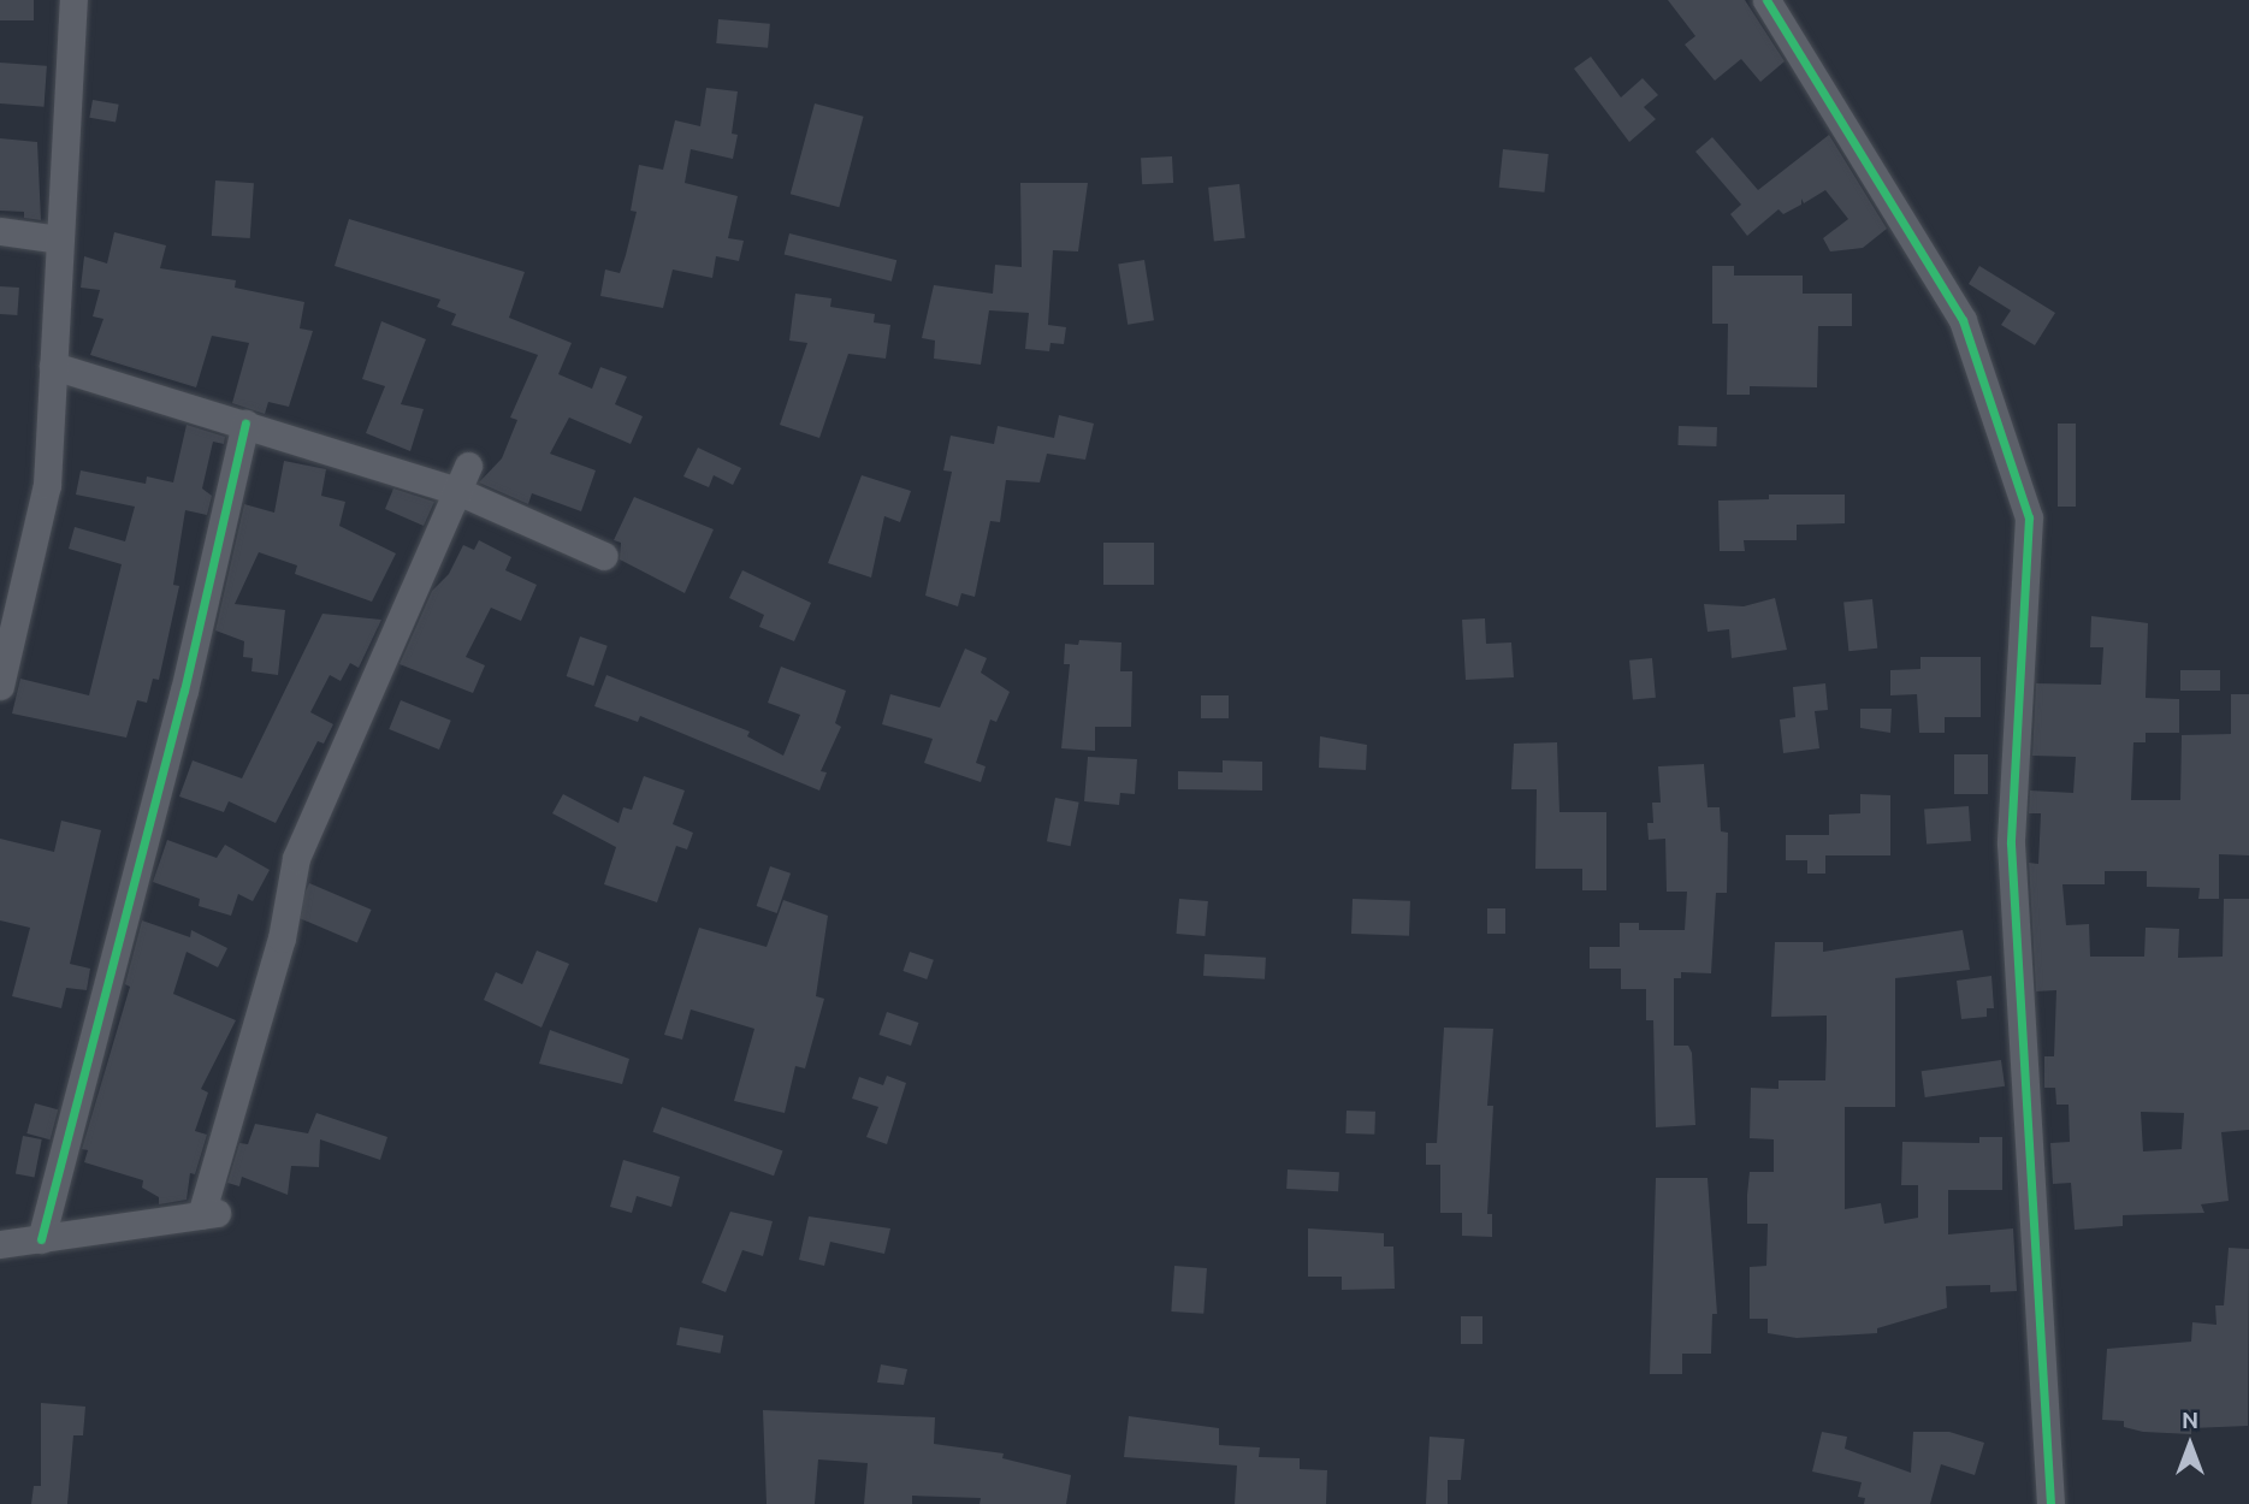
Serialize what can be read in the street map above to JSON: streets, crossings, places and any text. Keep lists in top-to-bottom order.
{
  "north": "top"
}
